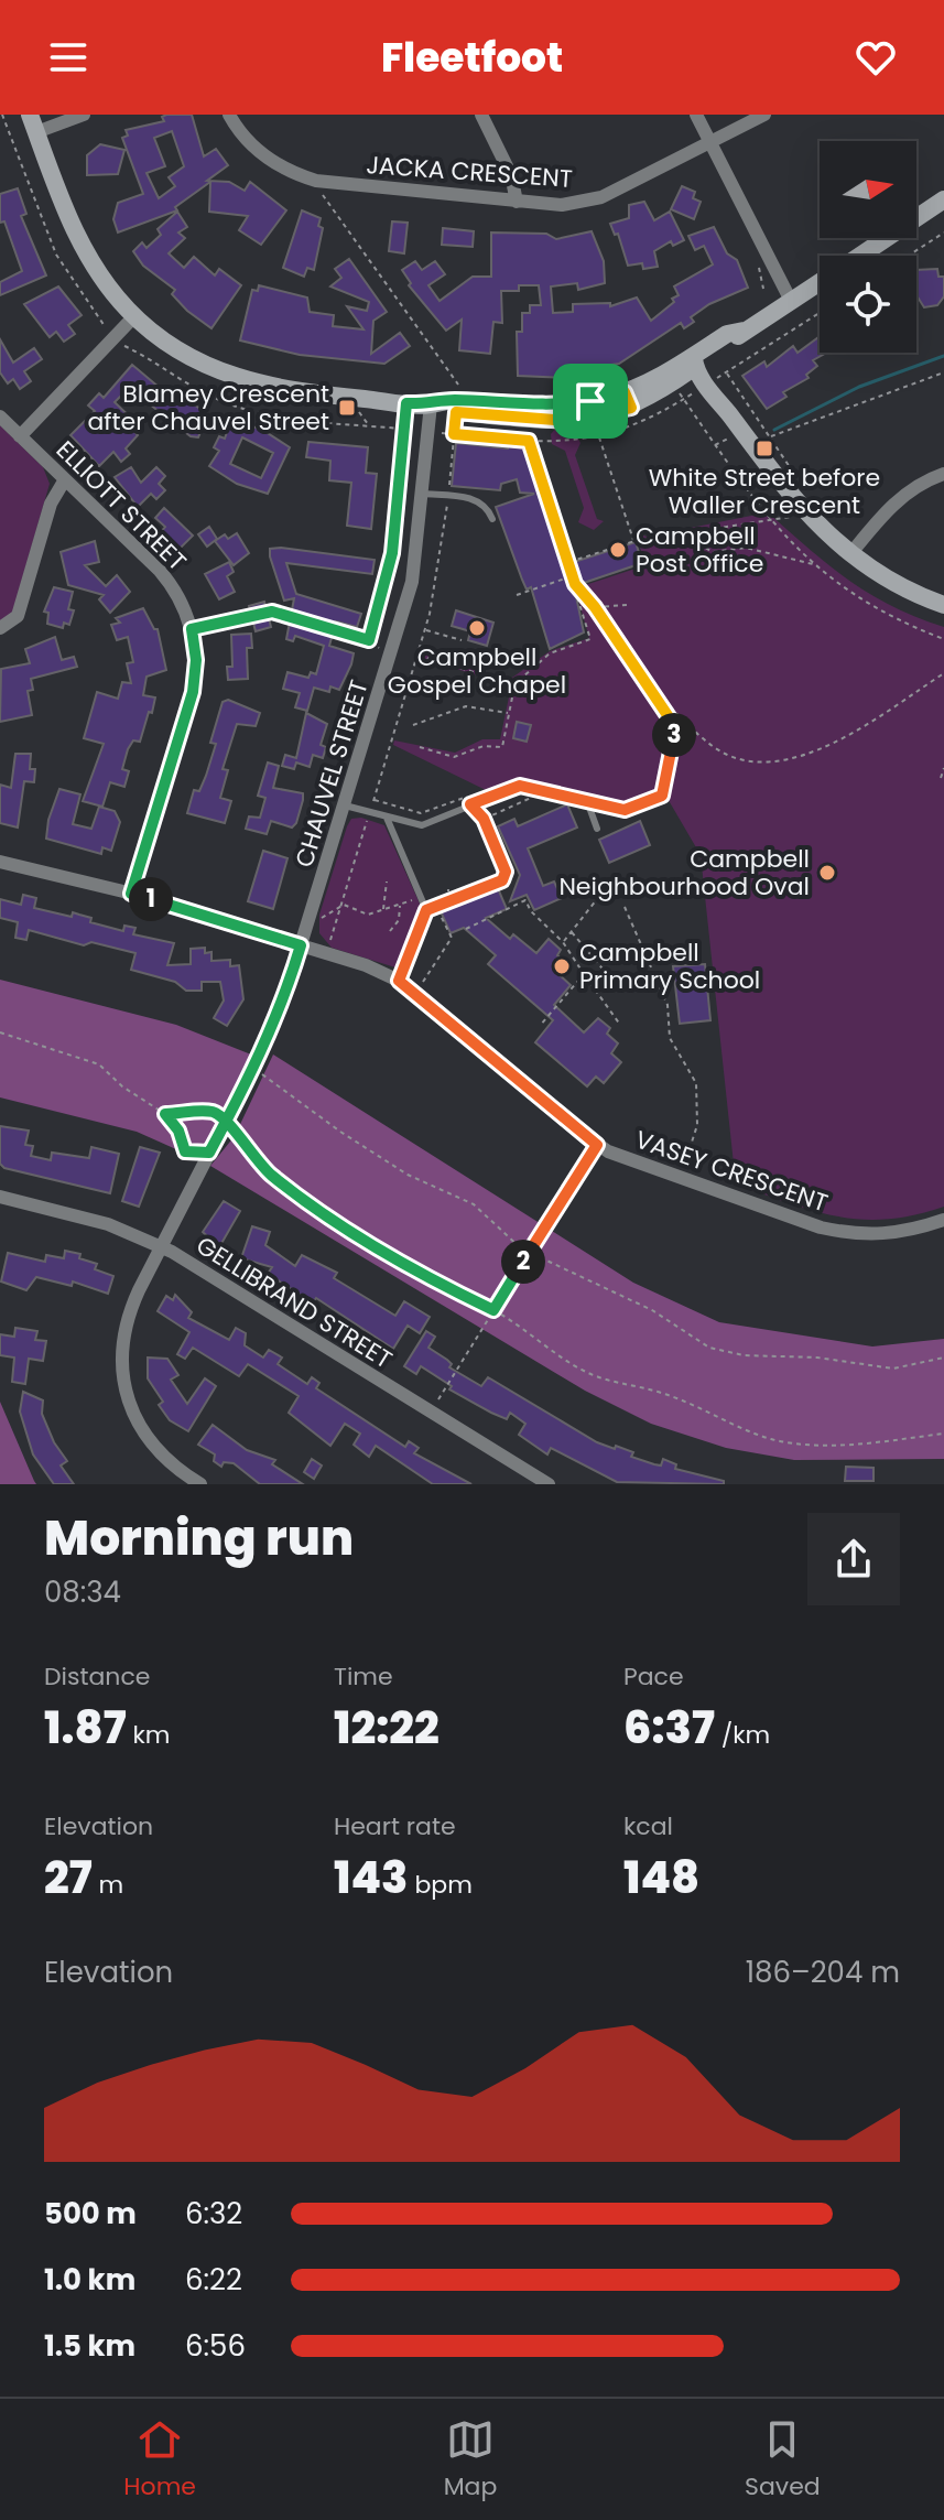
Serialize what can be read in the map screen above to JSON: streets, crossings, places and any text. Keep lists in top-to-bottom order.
{
  "streets": {
    "street": [
      "JACKA CRESCENT",
      "ELLIOTT STREET",
      "CHAUVEL STREET",
      "VASEY CRESCENT",
      "GELLIBRAND STREET"
    ]
  },
  "crossings": [
    ["ELLIOTT STREET", "VASEY CRESCENT"],
    ["CHAUVEL STREET", "VASEY CRESCENT"],
    ["CHAUVEL STREET", "GELLIBRAND STREET"]
  ],
  "places": {
    "transit": ["Blamey Crescent after Chauvel Street", "White Street before Waller Crescent"],
    "other": [
      "Campbell Post Office",
      "Campbell Gospel Chapel",
      "Campbell Neighbourhood Oval",
      "Campbell Primary School"
    ]
  },
  "north": "right",
  "page": {
    "header": "Fleetfoot",
    "pins": ["3", "1", "2"],
    "heading": ["Morning run", "08:34"],
    "stats": [
      ["Distance", "1.87 km"],
      ["Time", "12:22"],
      ["Pace", "6:37 /km"],
      ["Elevation", "27 m"],
      ["Heart rate", "143 bpm"],
      ["kcal", "148"]
    ],
    "chart": ["Elevation", "186–204 m"],
    "list": [
      {
        "name": "500 m",
        "note": "6:32"
      },
      {
        "name": "1.0 km",
        "note": "6:22"
      },
      {
        "name": "1.5 km",
        "note": "6:56"
      }
    ],
    "tabs": ["Home", "Map", "Saved"]
  }
}
